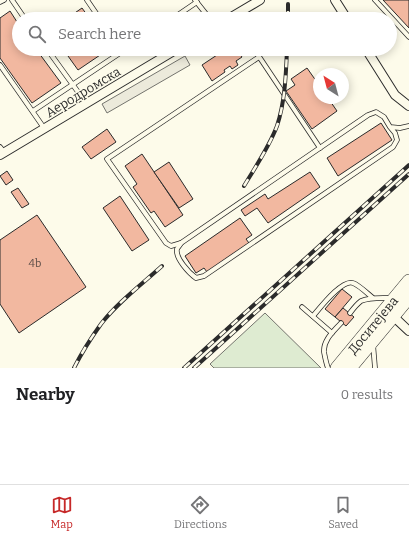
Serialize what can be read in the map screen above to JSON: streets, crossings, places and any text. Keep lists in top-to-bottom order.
{
  "streets": {
    "main road": ["Доситејева"],
    "street": ["Аеродромска"]
  },
  "house_numbers": ["4b"],
  "north": "top left",
  "page": {
    "search": "Search here",
    "heading": ["Nearby", "0 results"],
    "nav": ["Map", "Directions", "Saved"]
  }
}
